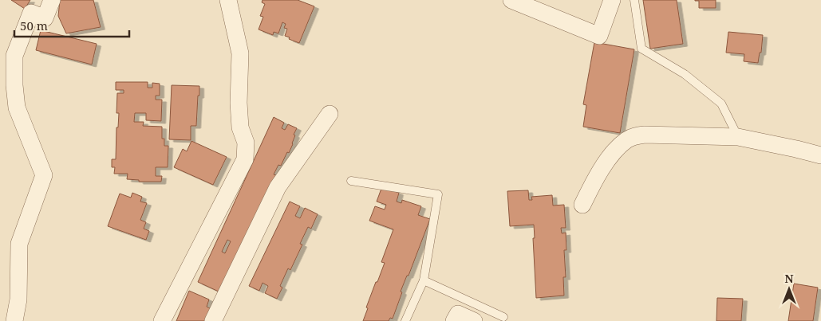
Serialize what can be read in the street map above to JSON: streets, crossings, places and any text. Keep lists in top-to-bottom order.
{
  "scale_bar": "50 m",
  "north": "top"
}
